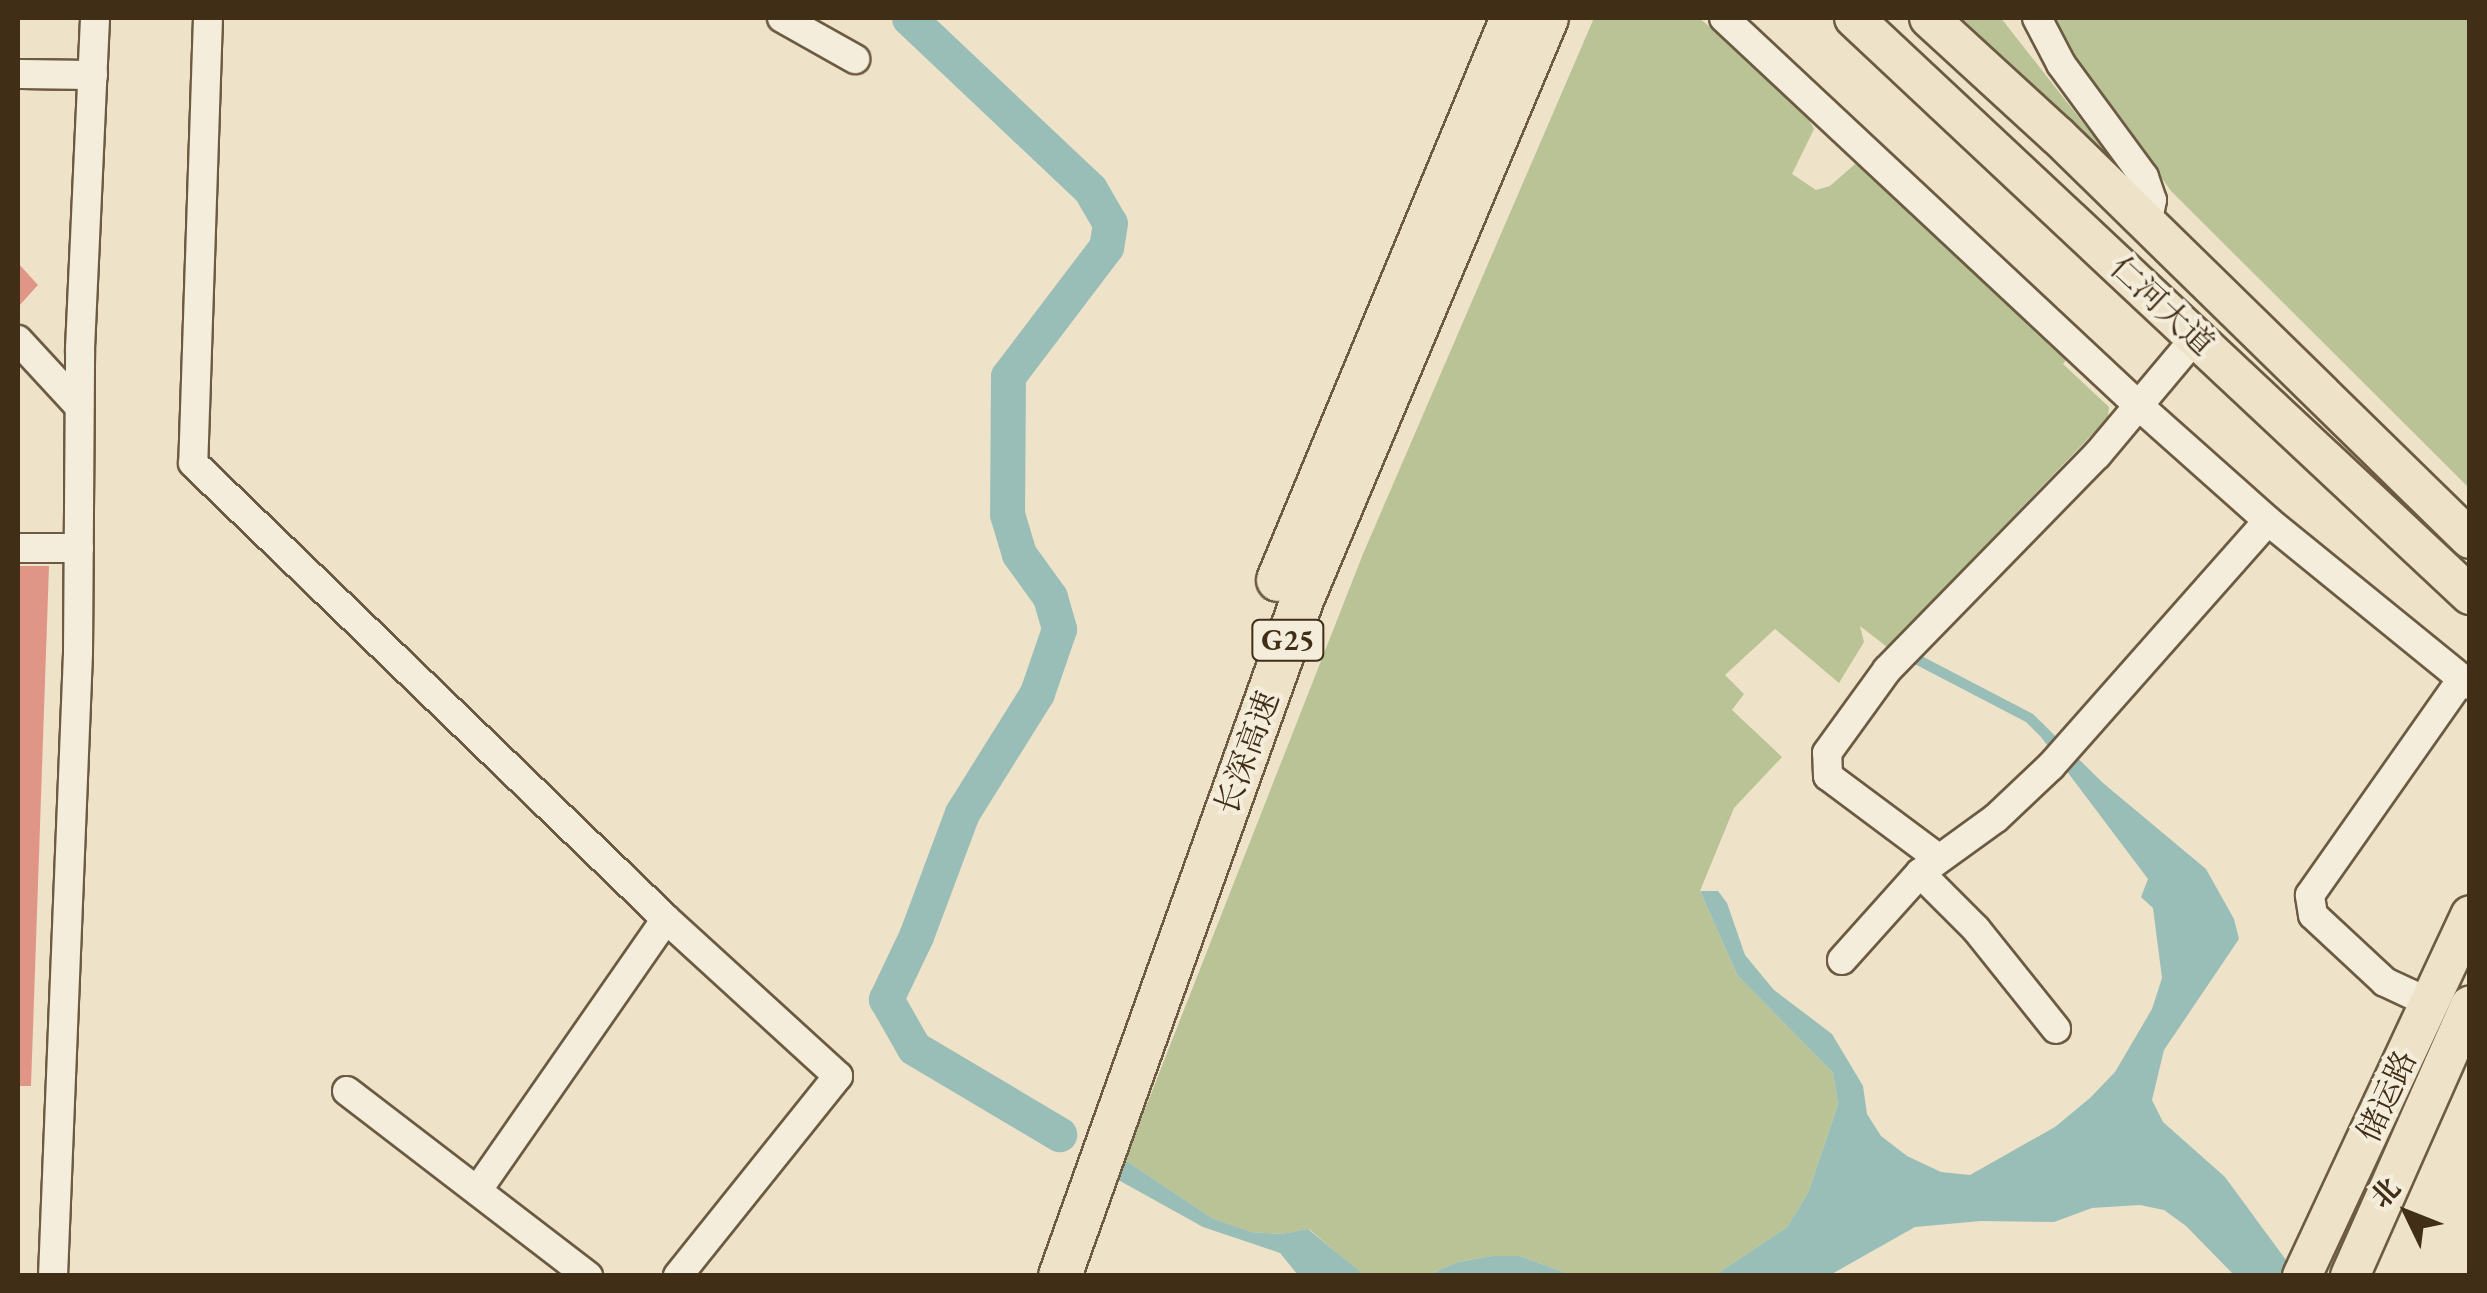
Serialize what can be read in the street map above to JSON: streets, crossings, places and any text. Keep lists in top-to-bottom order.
{
  "streets": {
    "highway": ["G25", "长深高速"],
    "main road": ["仁河大道", "储运路"]
  },
  "north": "top left"
}
